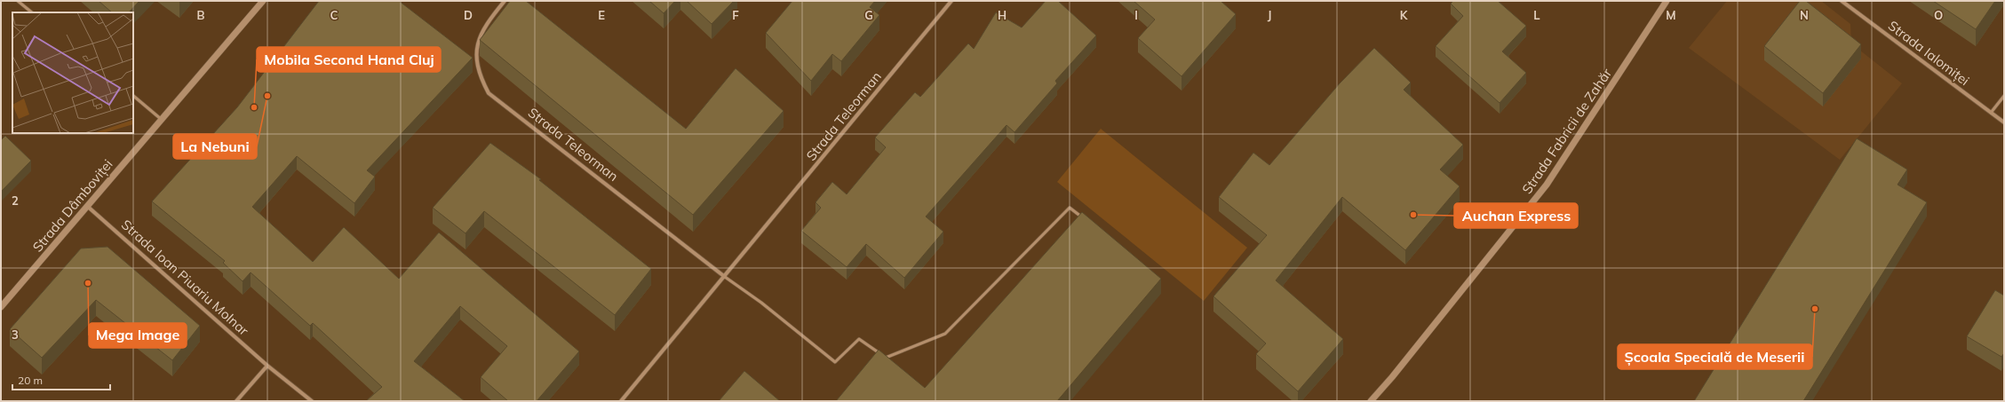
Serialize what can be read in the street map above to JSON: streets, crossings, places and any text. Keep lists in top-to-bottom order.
{
  "streets": {
    "street": [
      "Strada Ialomiței",
      "Strada Teleorman",
      "Strada Fabricii de Zahăr",
      "Strada Dâmboviței",
      "Strada Ioan Piuariu Molnar"
    ]
  },
  "crossings": [
    ["Strada Dâmboviței", "Strada Ioan Piuariu Molnar"]
  ],
  "places": [
    "La Nebuni",
    "Mobila Second Hand Cluj",
    "Auchan Express",
    "Mega Image",
    "Școala Specială de Meserii"
  ],
  "scale_bar": "20 m",
  "grid": {
    "columns": [
      "B",
      "C",
      "D",
      "E",
      "F",
      "G",
      "H",
      "I",
      "J",
      "K",
      "L",
      "M",
      "N",
      "O"
    ],
    "rows": ["2", "3"]
  }
}
